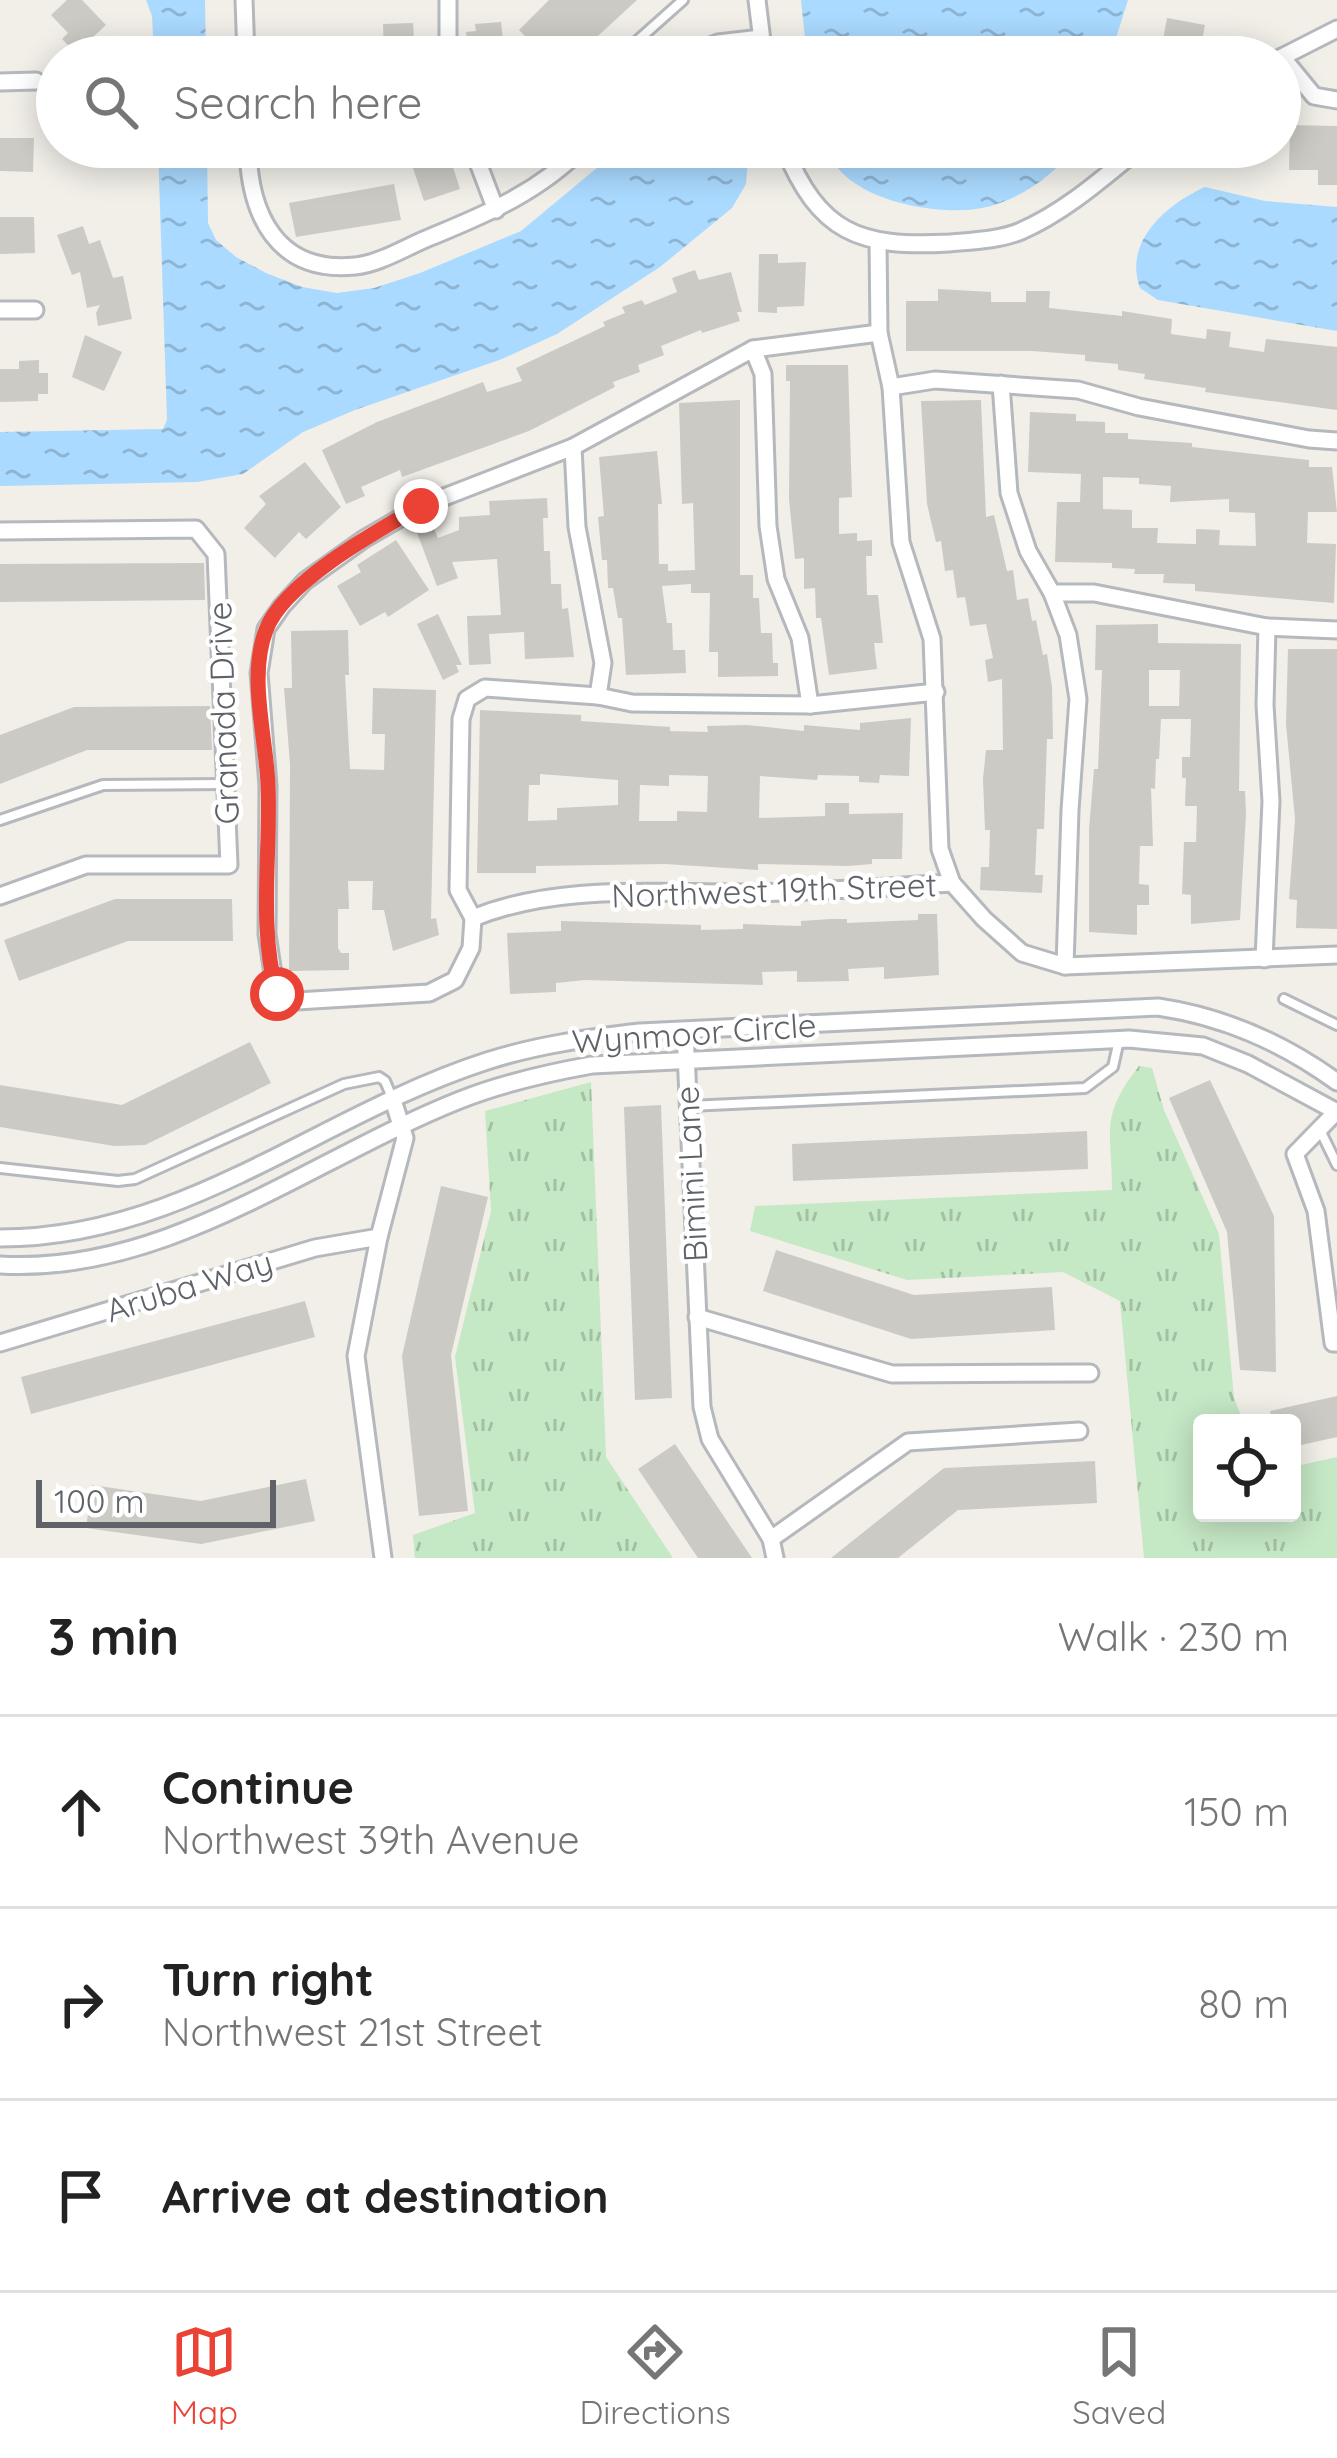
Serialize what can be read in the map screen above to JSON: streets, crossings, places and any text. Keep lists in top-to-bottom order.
{
  "streets": {
    "street": [
      "Granada Drive",
      "Northwest 19th Street",
      "Wynmoor Circle",
      "Bimini Lane",
      "Aruba Way"
    ]
  },
  "crossings": [
    ["Wynmoor Circle", "Bimini Lane"]
  ],
  "scale_bar": "100 m",
  "page": {
    "search": "Search here",
    "scale": "100 m",
    "heading": ["3 min", "Walk · 230 m"],
    "list": [
      ["Continue", "Northwest 39th Avenue", "150 m"],
      ["Turn right", "Northwest 21st Street", "80 m"],
      "Arrive at destination"
    ],
    "nav": ["Map", "Directions", "Saved"]
  }
}
